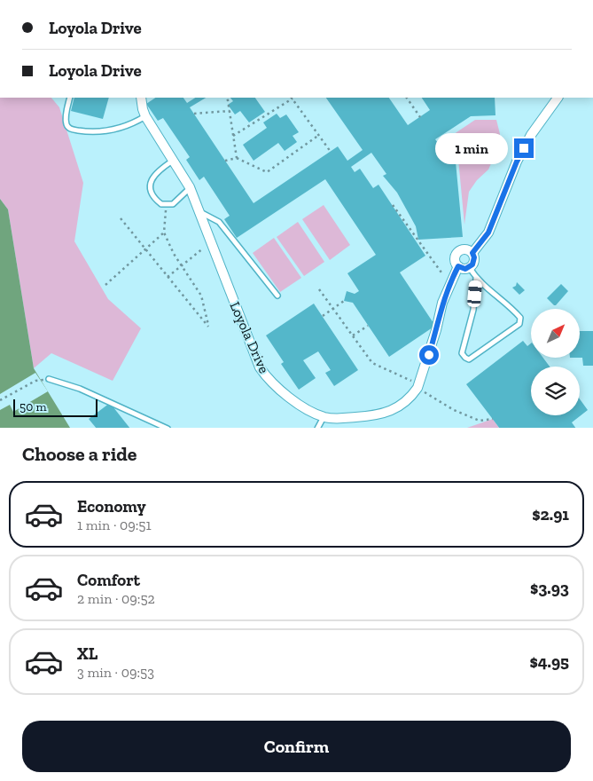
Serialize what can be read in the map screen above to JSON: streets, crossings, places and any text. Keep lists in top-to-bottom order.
{
  "streets": {
    "street": ["Loyola Drive"]
  },
  "scale_bar": "50 m",
  "north": "top right",
  "page": {
    "banner": ["Loyola Drive", "Loyola Drive"],
    "bubble": "1 min",
    "scale": "50 m",
    "heading": "Choose a ride",
    "list": [
      {
        "name": "Economy",
        "note": "1 min · 09:51",
        "value": "$2.91"
      },
      {
        "name": "Comfort",
        "note": "2 min · 09:52",
        "value": "$3.93"
      },
      {
        "name": "XL",
        "note": "3 min · 09:53",
        "value": "$4.95"
      }
    ],
    "buttons": "Confirm"
  }
}
